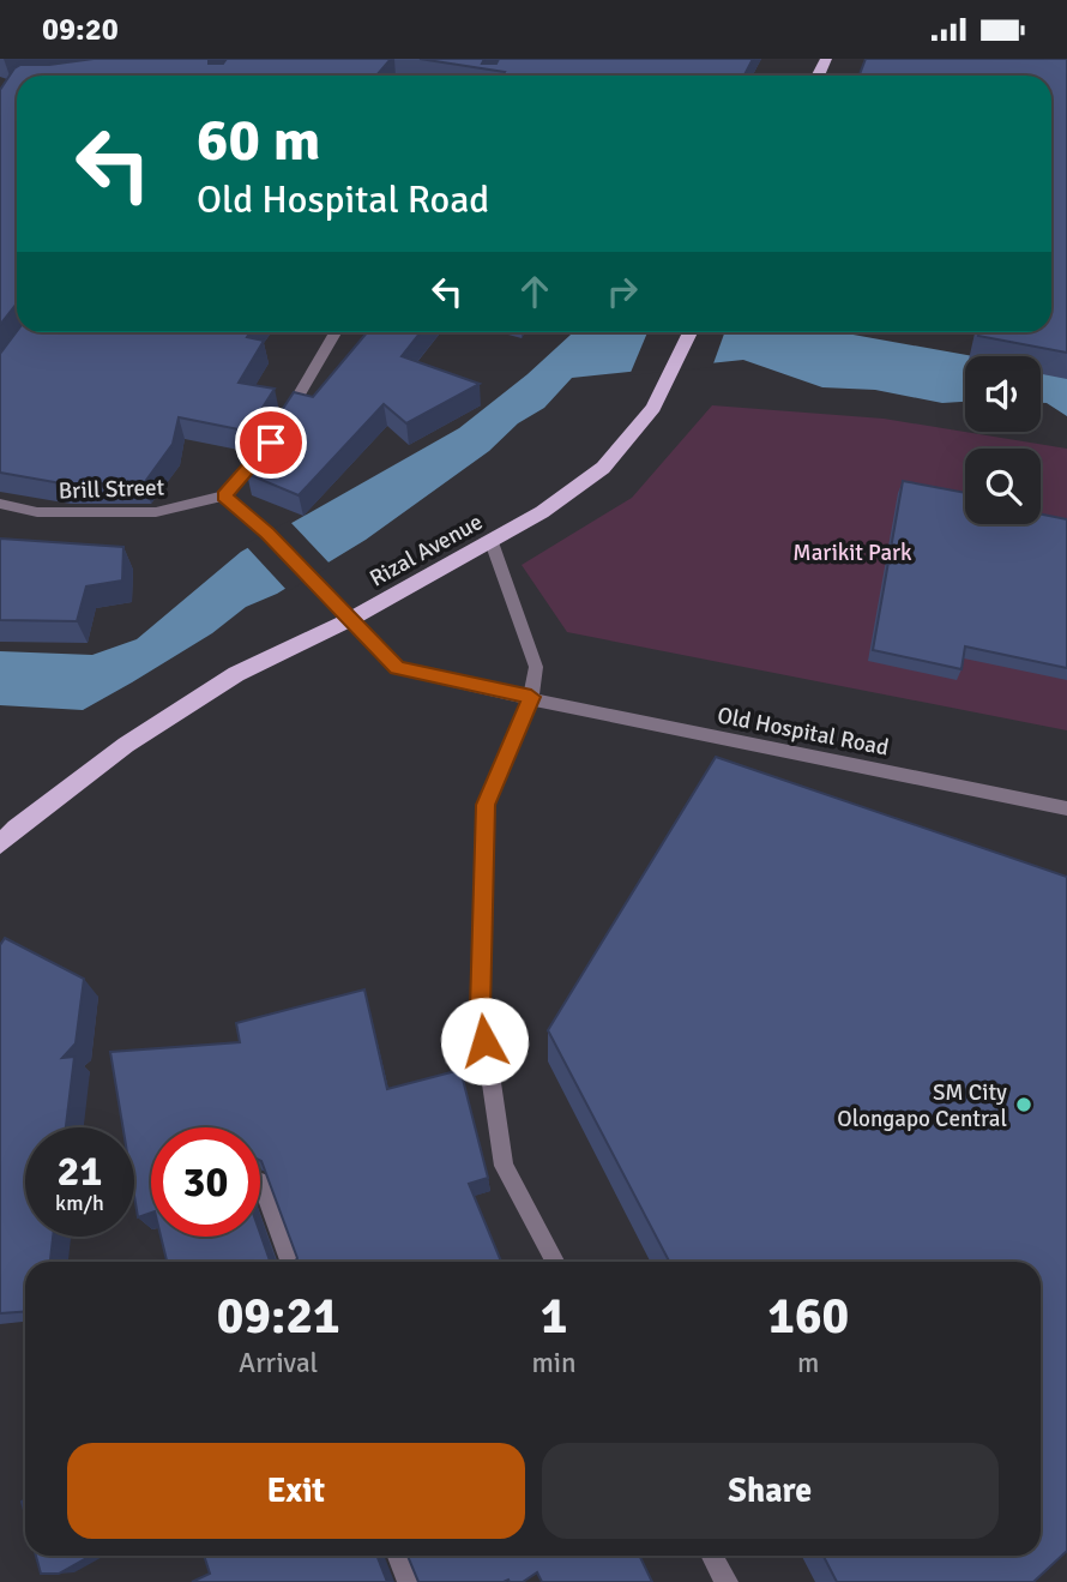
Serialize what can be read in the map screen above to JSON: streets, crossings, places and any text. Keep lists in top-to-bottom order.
{
  "streets": {
    "main road": ["Rizal Avenue"],
    "street": ["Brill Street", "Old Hospital Road"]
  },
  "crossings": [
    ["Brill Street", "Old Hospital Road"],
    ["Rizal Avenue", "Old Hospital Road"]
  ],
  "parks": ["Marikit Park"],
  "places": ["SM City Olongapo Central"],
  "page": {
    "status": "09:20",
    "turn": ["60 m", "Old Hospital Road"],
    "speed": "21 km/h",
    "limit": "30",
    "eta": [
      "09:21",
      "Arrival",
      "1",
      "min",
      "160",
      "m"
    ],
    "buttons": ["Exit", "Share"]
  }
}
